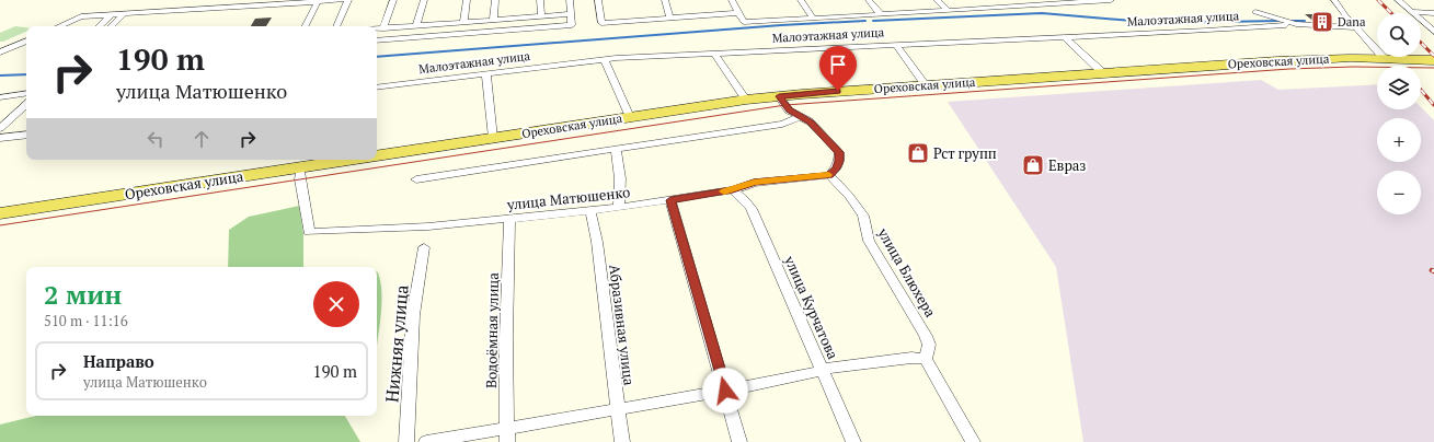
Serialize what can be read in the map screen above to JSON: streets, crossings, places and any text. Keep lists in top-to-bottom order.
{
  "streets": {
    "main road": ["Ореховская улица"],
    "street": [
      "Малоэтажная улица",
      "улица Матюшенко",
      "улица Блюхера",
      "улица Курчатова",
      "Абразивная улица",
      "Водоёмная улица",
      "Нижняя улица"
    ]
  },
  "crossings": [
    ["Ореховская улица", "улица Матюшенко"],
    ["улица Матюшенко", "улица Блюхера"],
    ["улица Матюшенко", "улица Курчатова"],
    ["улица Матюшенко", "Абразивная улица"],
    ["улица Матюшенко", "Водоёмная улица"]
  ],
  "places": {
    "building": ["Dana"],
    "shop": ["Рст групп", "Евраз"]
  },
  "page": {
    "map_buttons": ["+", "−"],
    "turn": ["190 m", "улица Матюшенко"],
    "heading": ["2 мин", "510 m · 11:16"],
    "list": [
      {
        "name": "Направо",
        "note": "улица Матюшенко",
        "value": "190 m"
      }
    ]
  }
}
